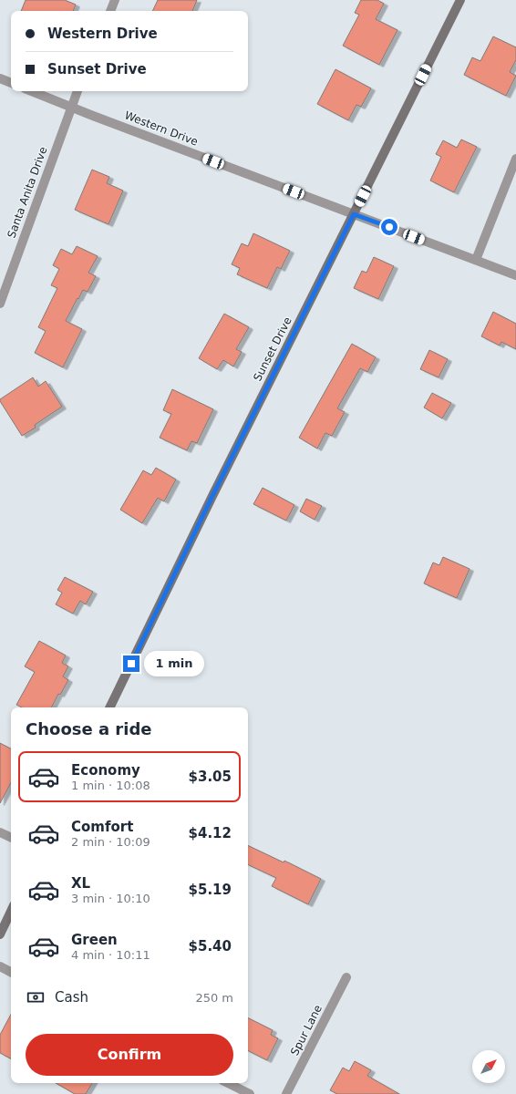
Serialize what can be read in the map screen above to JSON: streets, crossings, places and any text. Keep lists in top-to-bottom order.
{
  "streets": {
    "main road": ["Sunset Drive"],
    "street": ["Western Drive", "Santa Anita Drive", "Spur Lane"]
  },
  "crossings": [
    ["Western Drive", "Santa Anita Drive"],
    ["Western Drive", "Sunset Drive"]
  ],
  "north": "top right",
  "page": {
    "banner": ["Western Drive", "Sunset Drive"],
    "bubble": "1 min",
    "heading": "Choose a ride",
    "list": [
      {
        "name": "Economy",
        "note": "1 min · 10:08",
        "value": "$3.05"
      },
      {
        "name": "Comfort",
        "note": "2 min · 10:09",
        "value": "$4.12"
      },
      {
        "name": "XL",
        "note": "3 min · 10:10",
        "value": "$5.19"
      },
      {
        "name": "Green",
        "note": "4 min · 10:11",
        "value": "$5.40"
      }
    ],
    "pay": ["Cash", "250 m"],
    "buttons": "Confirm"
  }
}
